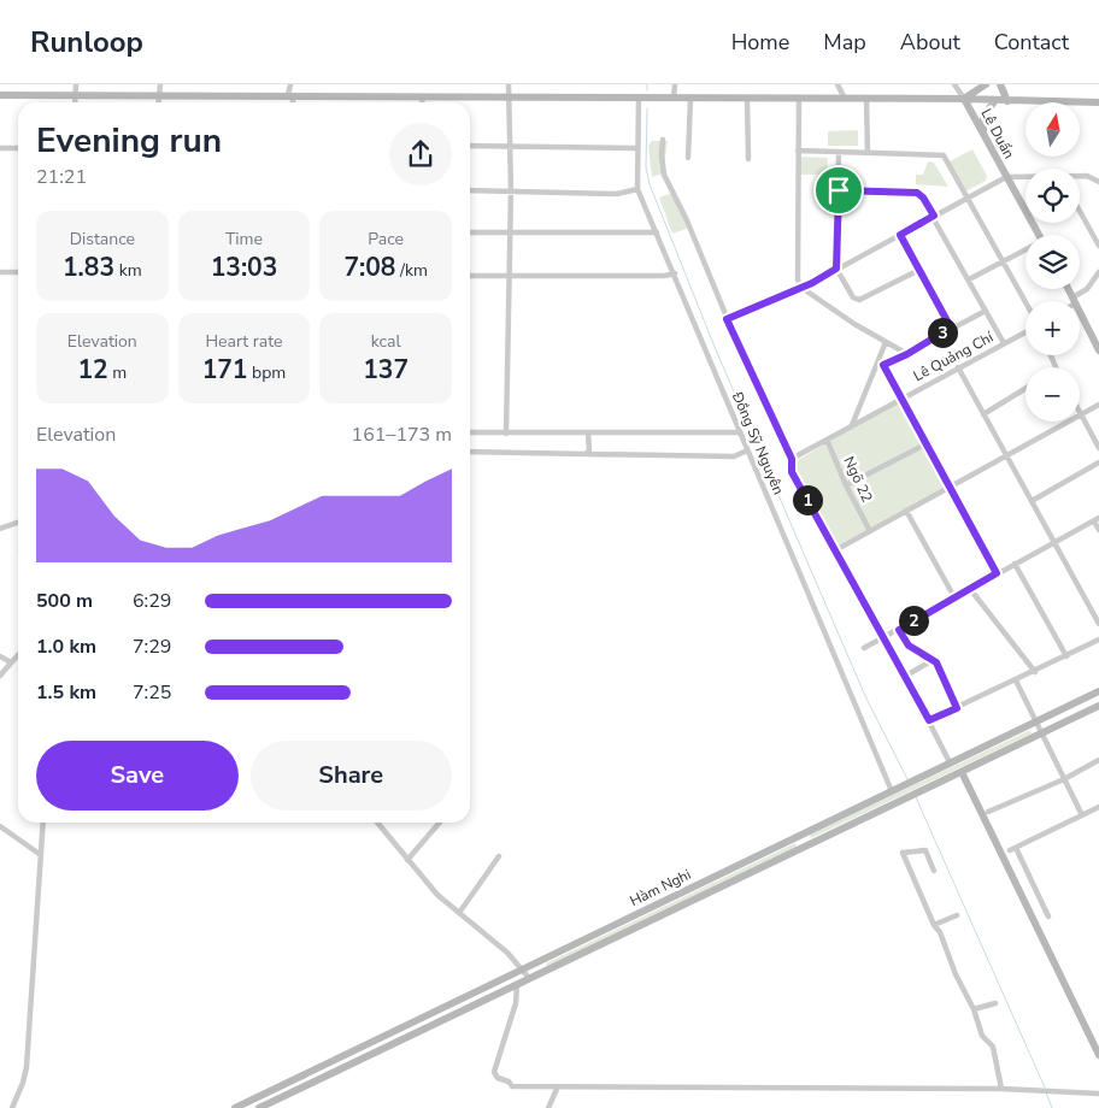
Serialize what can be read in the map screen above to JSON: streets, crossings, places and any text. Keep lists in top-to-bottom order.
{
  "streets": {
    "main road": ["Lê Duẩn", "Hàm Nghi"],
    "street": ["Lê Quảng Chí", "Đồng Sỹ Nguyên", "Ngõ 22"]
  },
  "crossings": [
    ["Lê Quảng Chí", "Ngõ 22"],
    ["Đồng Sỹ Nguyên", "Hàm Nghi"]
  ],
  "north": "top",
  "page": {
    "header": "Runloop",
    "nav": [
      "Home",
      "Map",
      "About",
      "Contact"
    ],
    "map_buttons": ["+", "−"],
    "heading": ["Evening run", "21:21"],
    "stats": [
      ["Distance", "1.83 km"],
      ["Time", "13:03"],
      ["Pace", "7:08 /km"],
      ["Elevation", "12 m"],
      ["Heart rate", "171 bpm"],
      ["kcal", "137"]
    ],
    "pins": ["3", "1", "2"],
    "chart": ["Elevation", "161–173 m"],
    "list": [
      {
        "name": "500 m",
        "note": "6:29"
      },
      {
        "name": "1.0 km",
        "note": "7:29"
      },
      {
        "name": "1.5 km",
        "note": "7:25"
      }
    ],
    "buttons": ["Save", "Share"]
  }
}
